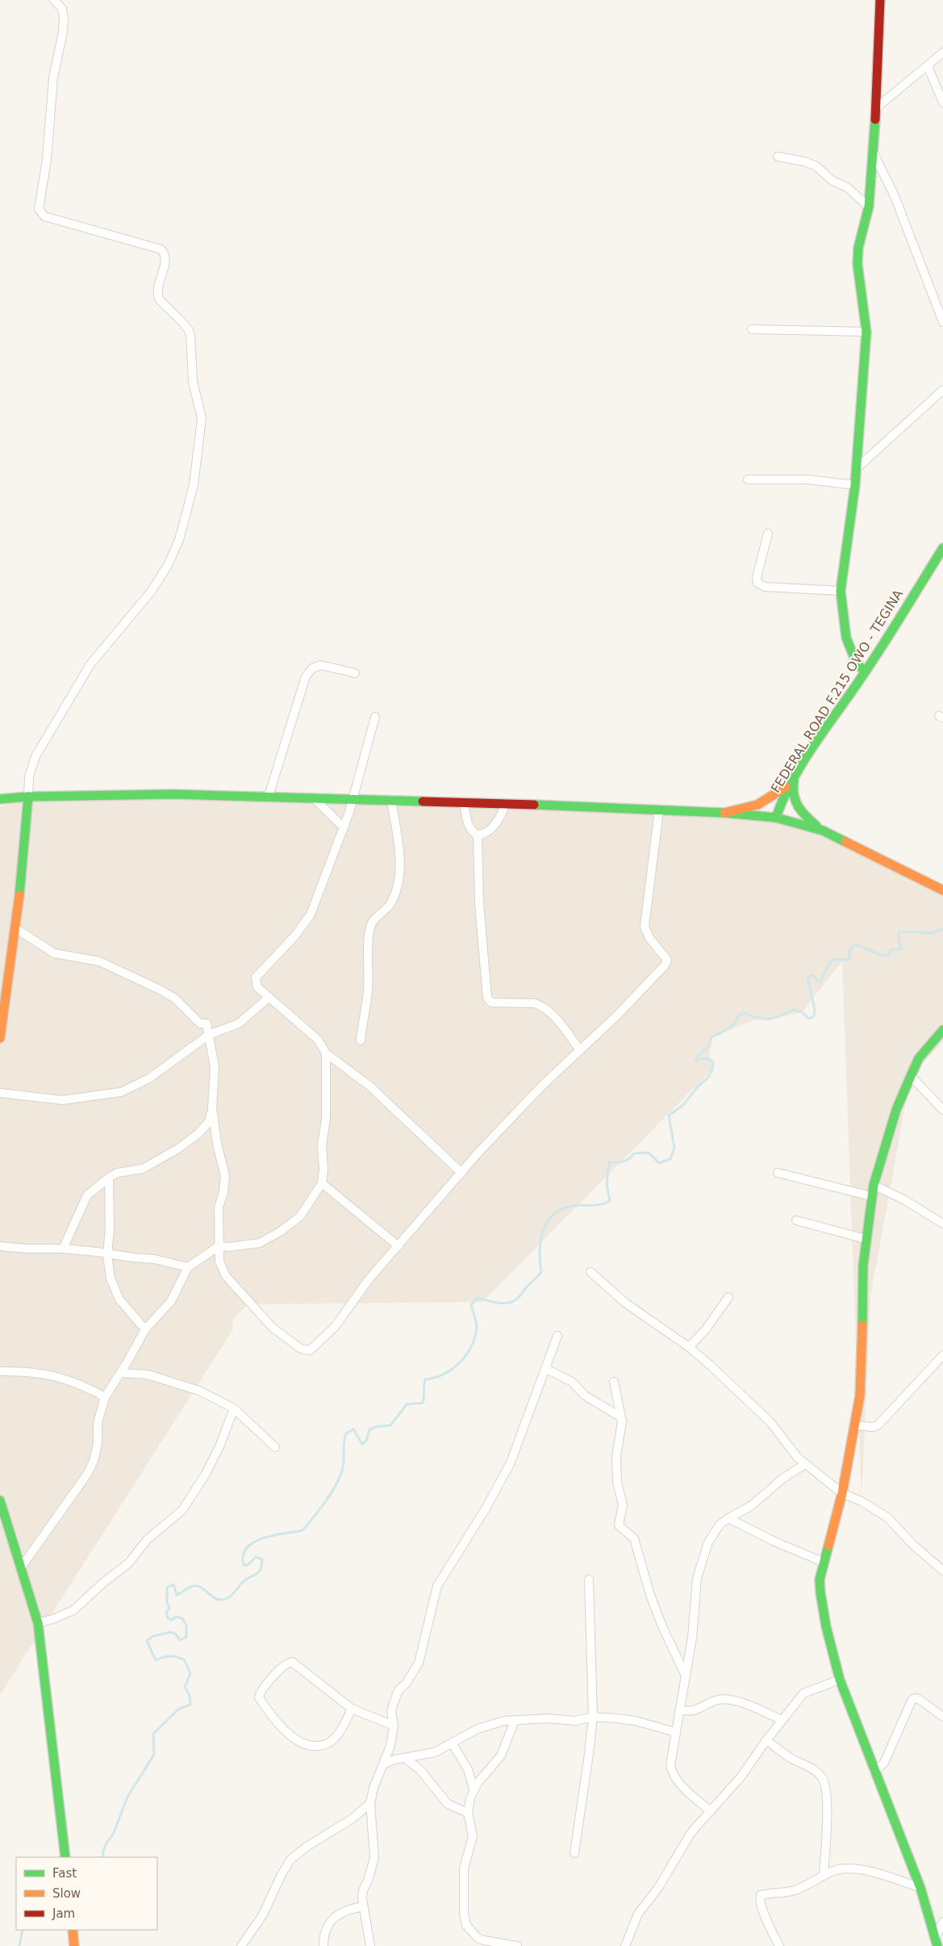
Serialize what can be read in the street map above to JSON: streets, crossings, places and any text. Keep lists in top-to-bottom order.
{
  "streets": {
    "street": ["FEDERAL ROAD F.215 OWO - TEGINA"]
  },
  "legend": ["Fast", "Slow", "Jam"]
}
